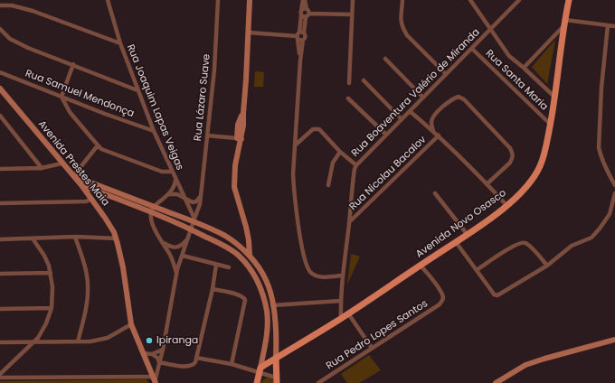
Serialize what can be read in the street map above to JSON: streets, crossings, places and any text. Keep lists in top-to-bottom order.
{
  "streets": {
    "main road": ["Avenida Prestes Maia", "Avenida Novo Osasco"],
    "street": [
      "Rua Santa Maria",
      "Rua Boaventura Valério de Miranda",
      "Rua Samuel Mendonça",
      "Rua Lázaro Suave",
      "Rua Joaquim Lapas Veigas",
      "Rua Nicolau Bacalov",
      "Rua Pedro Lopes Santos"
    ]
  },
  "crossings": [
    ["Rua Santa Maria", "Rua Boaventura Valério de Miranda"],
    ["Rua Santa Maria", "Avenida Novo Osasco"],
    ["Rua Boaventura Valério de Miranda", "Rua Nicolau Bacalov"],
    ["Rua Boaventura Valério de Miranda", "Avenida Novo Osasco"],
    ["Rua Samuel Mendonça", "Rua Joaquim Lapas Veigas"],
    ["Rua Lázaro Suave", "Rua Joaquim Lapas Veigas"],
    ["Rua Lázaro Suave", "Avenida Prestes Maia"],
    ["Avenida Novo Osasco", "Rua Pedro Lopes Santos"]
  ],
  "places": ["Ipiranga"]
}
